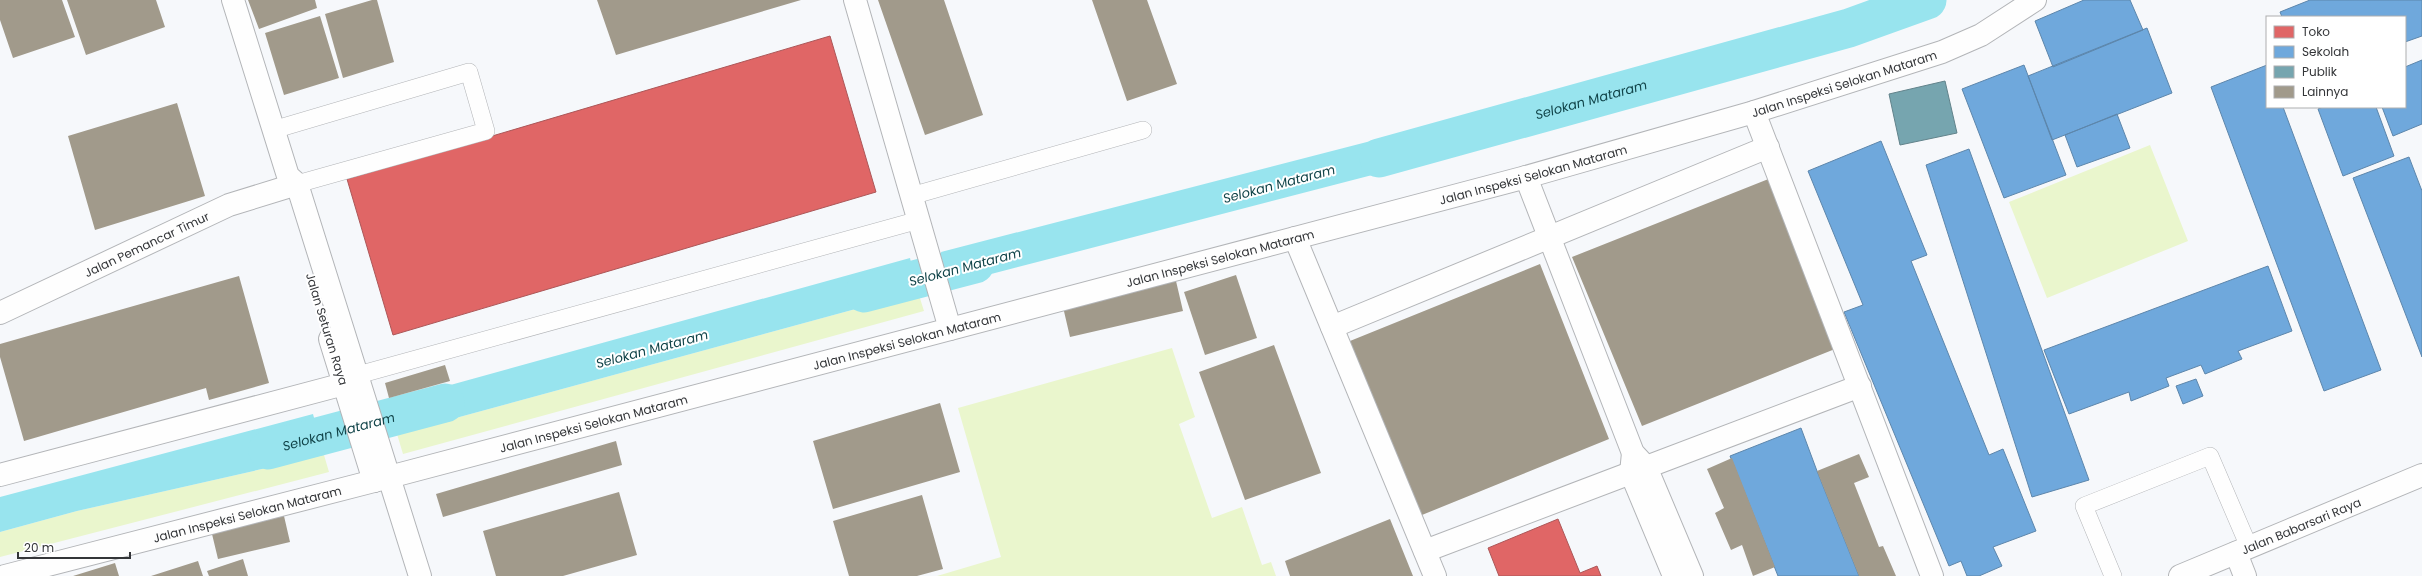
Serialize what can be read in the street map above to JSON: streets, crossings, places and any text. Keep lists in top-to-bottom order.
{
  "streets": {
    "street": [
      "Jalan Inspeksi Selokan Mataram",
      "Jalan Pemancar Timur",
      "Jalan Seturan Raya",
      "Jalan Babarsari Raya"
    ]
  },
  "crossings": [
    ["Jalan Inspeksi Selokan Mataram", "Jalan Seturan Raya"],
    ["Jalan Pemancar Timur", "Jalan Seturan Raya"]
  ],
  "water": ["Selokan Mataram"],
  "legend": [
    "Toko",
    "Sekolah",
    "Publik",
    "Lainnya"
  ],
  "scale_bar": "20 m"
}
